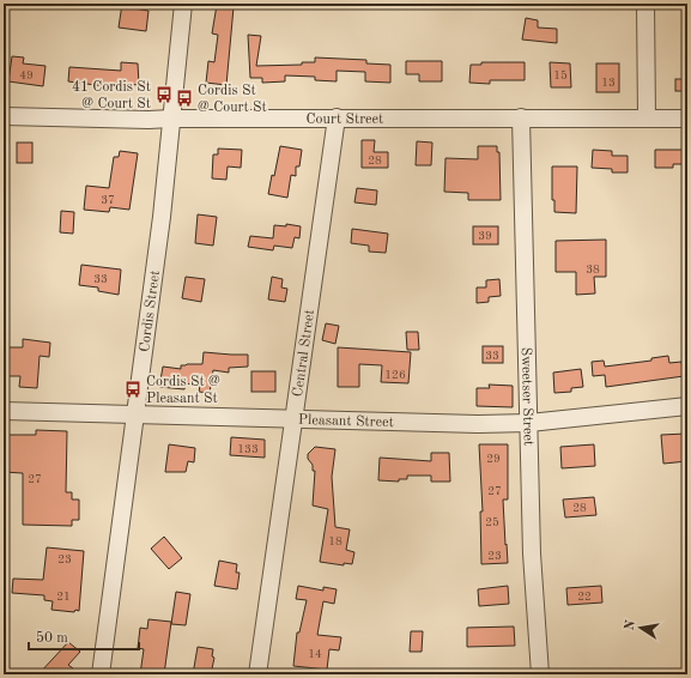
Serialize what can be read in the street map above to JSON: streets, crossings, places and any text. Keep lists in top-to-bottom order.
{
  "streets": {
    "street": [
      "Court Street",
      "Cordis Street",
      "Central Street",
      "Sweetser Street",
      "Pleasant Street"
    ]
  },
  "crossings": [
    ["Court Street", "Cordis Street"],
    ["Court Street", "Central Street"],
    ["Court Street", "Sweetser Street"],
    ["Cordis Street", "Pleasant Street"],
    ["Central Street", "Pleasant Street"],
    ["Sweetser Street", "Pleasant Street"]
  ],
  "places": {
    "bus stop": ["41 Cordis St @ Court St", "Cordis St @ Court St", "Cordis St @ Pleasant St"]
  },
  "house_numbers": [
    "49",
    "15",
    "13",
    "28",
    "37",
    "39",
    "38",
    "33",
    "33",
    "126",
    "133",
    "29",
    "27",
    "27",
    "28",
    "25",
    "18",
    "23",
    "23",
    "21",
    "22",
    "14"
  ],
  "scale_bar": "50 m",
  "north": "left"
}
